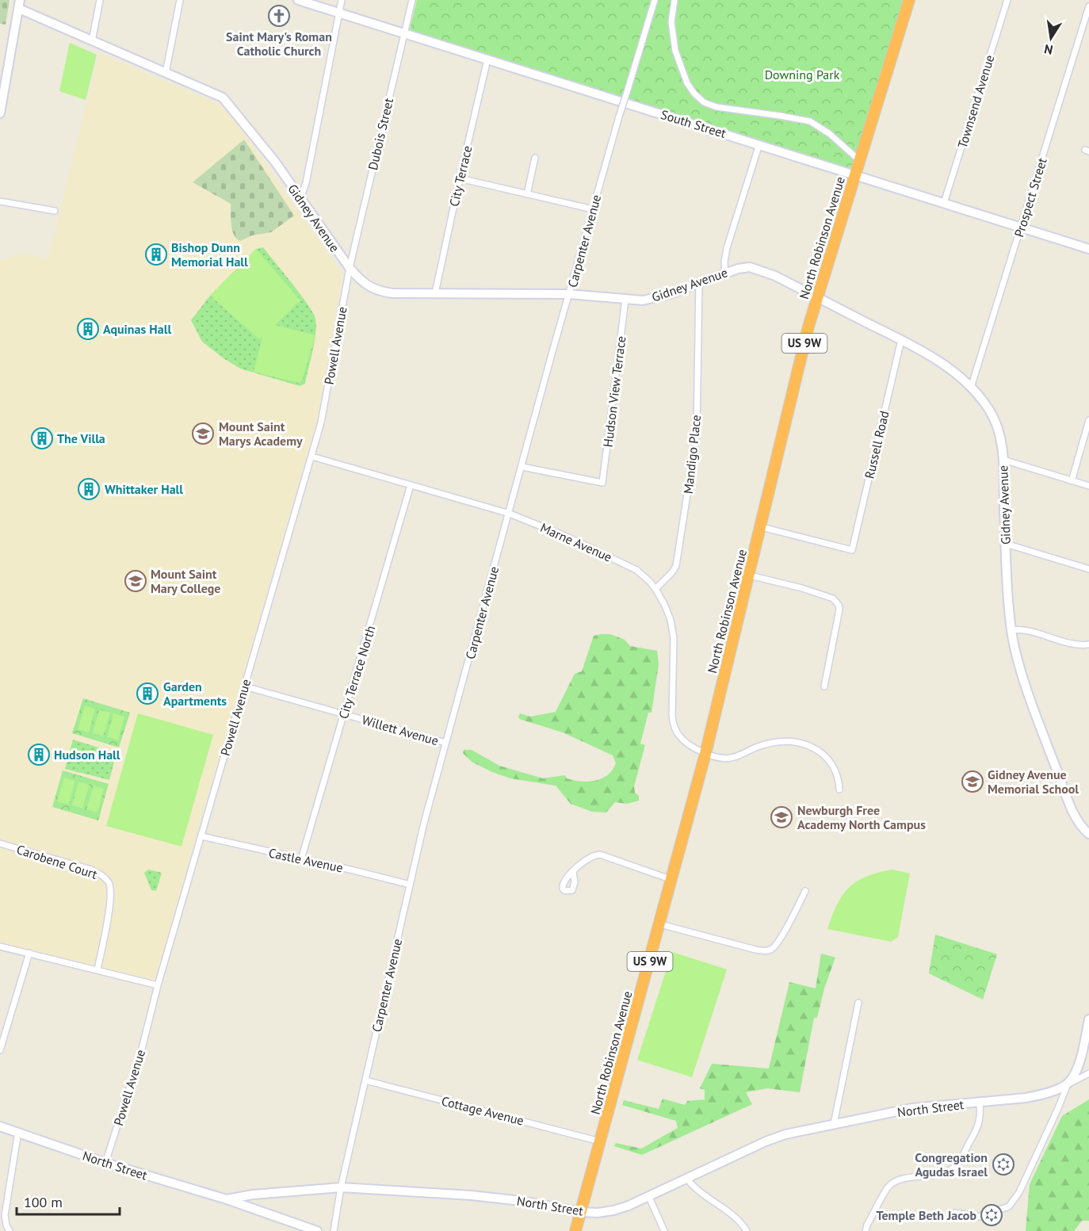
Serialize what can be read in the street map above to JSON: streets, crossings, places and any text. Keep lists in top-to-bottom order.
{
  "streets": {
    "highway": ["North Robinson Avenue", "US 9W"],
    "street": [
      "Townsend Avenue",
      "South Street",
      "Dubois Street",
      "City Terrace",
      "Prospect Street",
      "Gidney Avenue",
      "Carpenter Avenue",
      "Powell Avenue",
      "Hudson View Terrace",
      "Russell Road",
      "Mandigo Place",
      "Marne Avenue",
      "City Terrace North",
      "Willett Avenue",
      "Castle Avenue",
      "Carobene Court",
      "North Street",
      "Cottage Avenue"
    ]
  },
  "crossings": [
    ["Townsend Avenue", "South Street"],
    ["South Street", "Dubois Street"],
    ["South Street", "City Terrace"],
    ["South Street", "Prospect Street"],
    ["South Street", "North Robinson Avenue"],
    ["Dubois Street", "Gidney Avenue"],
    ["Dubois Street", "Powell Avenue"],
    ["City Terrace", "Gidney Avenue"],
    ["Prospect Street", "Gidney Avenue"],
    ["Gidney Avenue", "North Robinson Avenue"],
    ["Gidney Avenue", "Carpenter Avenue"],
    ["Gidney Avenue", "Powell Avenue"],
    ["Gidney Avenue", "Hudson View Terrace"],
    ["Gidney Avenue", "Russell Road"],
    ["Gidney Avenue", "Mandigo Place"],
    ["North Robinson Avenue", "Russell Road"],
    ["North Robinson Avenue", "Marne Avenue"],
    ["North Robinson Avenue", "North Street"],
    ["North Robinson Avenue", "Cottage Avenue"],
    ["Carpenter Avenue", "Hudson View Terrace"],
    ["Carpenter Avenue", "Marne Avenue"],
    ["Carpenter Avenue", "Willett Avenue"],
    ["Carpenter Avenue", "Castle Avenue"],
    ["Carpenter Avenue", "North Street"],
    ["Carpenter Avenue", "Cottage Avenue"],
    ["Powell Avenue", "Marne Avenue"],
    ["Powell Avenue", "Willett Avenue"],
    ["Powell Avenue", "Castle Avenue"],
    ["Powell Avenue", "North Street"],
    ["Mandigo Place", "Marne Avenue"],
    ["Marne Avenue", "City Terrace North"],
    ["City Terrace North", "Willett Avenue"],
    ["City Terrace North", "Castle Avenue"]
  ],
  "parks": ["Downing Park"],
  "places": {
    "church": ["Saint Mary's Roman Catholic Church"],
    "building": [
      "Bishop Dunn Memorial Hall",
      "Aquinas Hall",
      "The Villa",
      "Whittaker Hall",
      "Garden Apartments",
      "Hudson Hall"
    ],
    "school or university": [
      "Mount Saint Marys Academy",
      "Mount Saint Mary College",
      "Gidney Avenue Memorial School",
      "Newburgh Free Academy North Campus"
    ],
    "synagogue": ["Congregation Agudas Israel", "Temple Beth Jacob"]
  },
  "scale_bar": "100 m",
  "north": "bottom"
}
